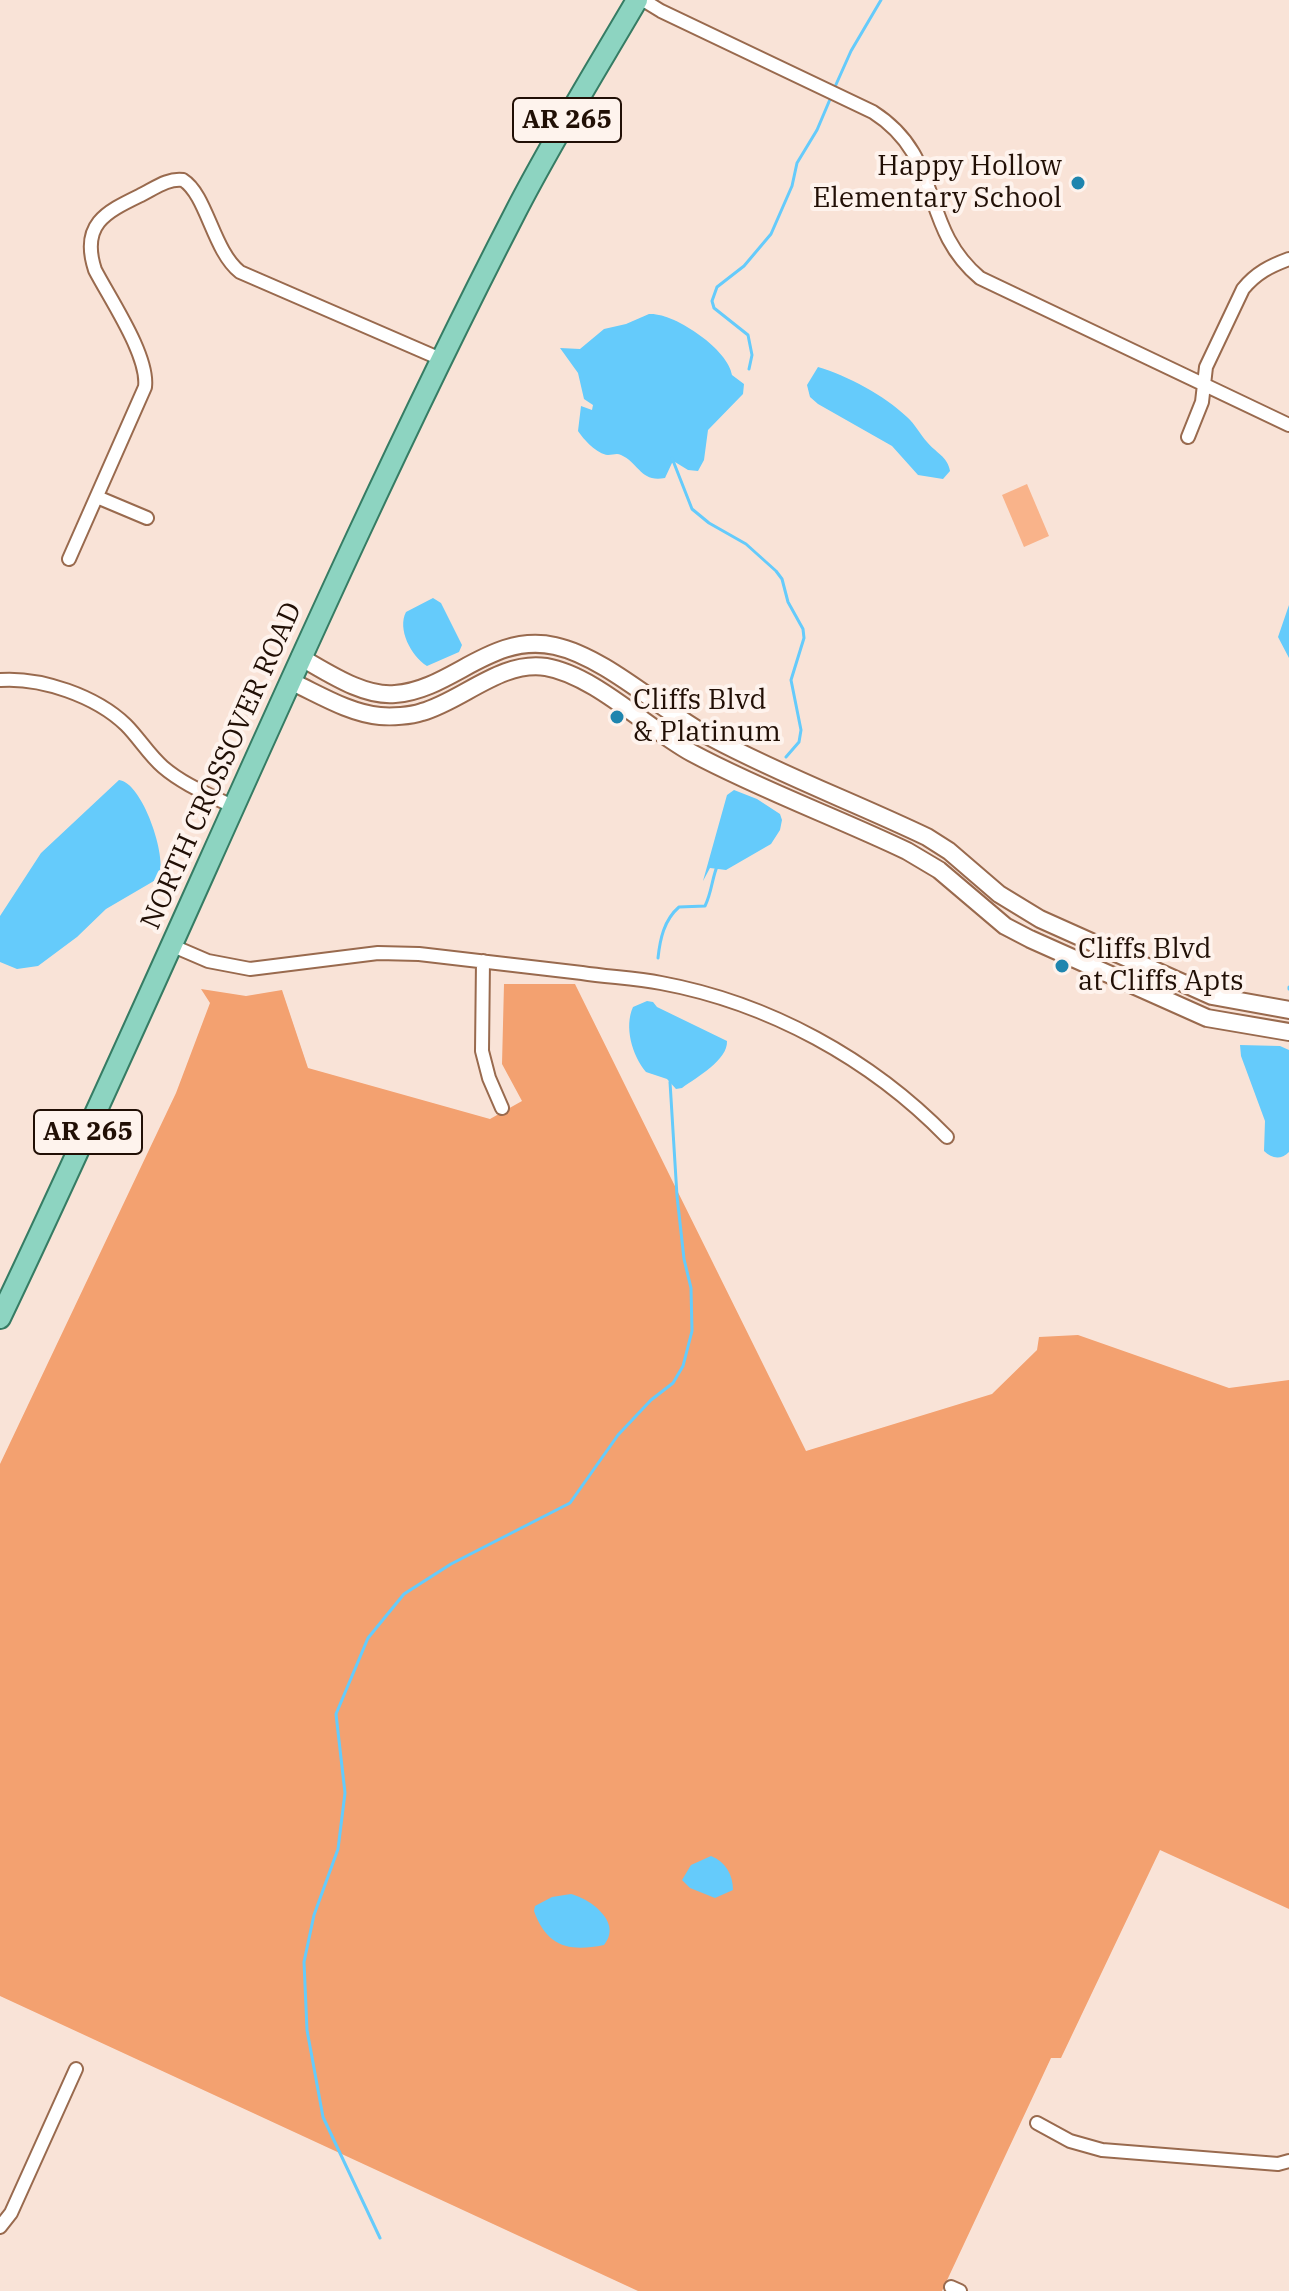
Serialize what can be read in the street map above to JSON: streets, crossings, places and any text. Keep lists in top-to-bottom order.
{
  "streets": {
    "main road": ["AR 265", "NORTH CROSSOVER ROAD"]
  },
  "places": ["Happy Hollow Elementary School", "Cliffs Blvd & Platinum", "Cliffs Blvd at Cliffs Apts"]
}
